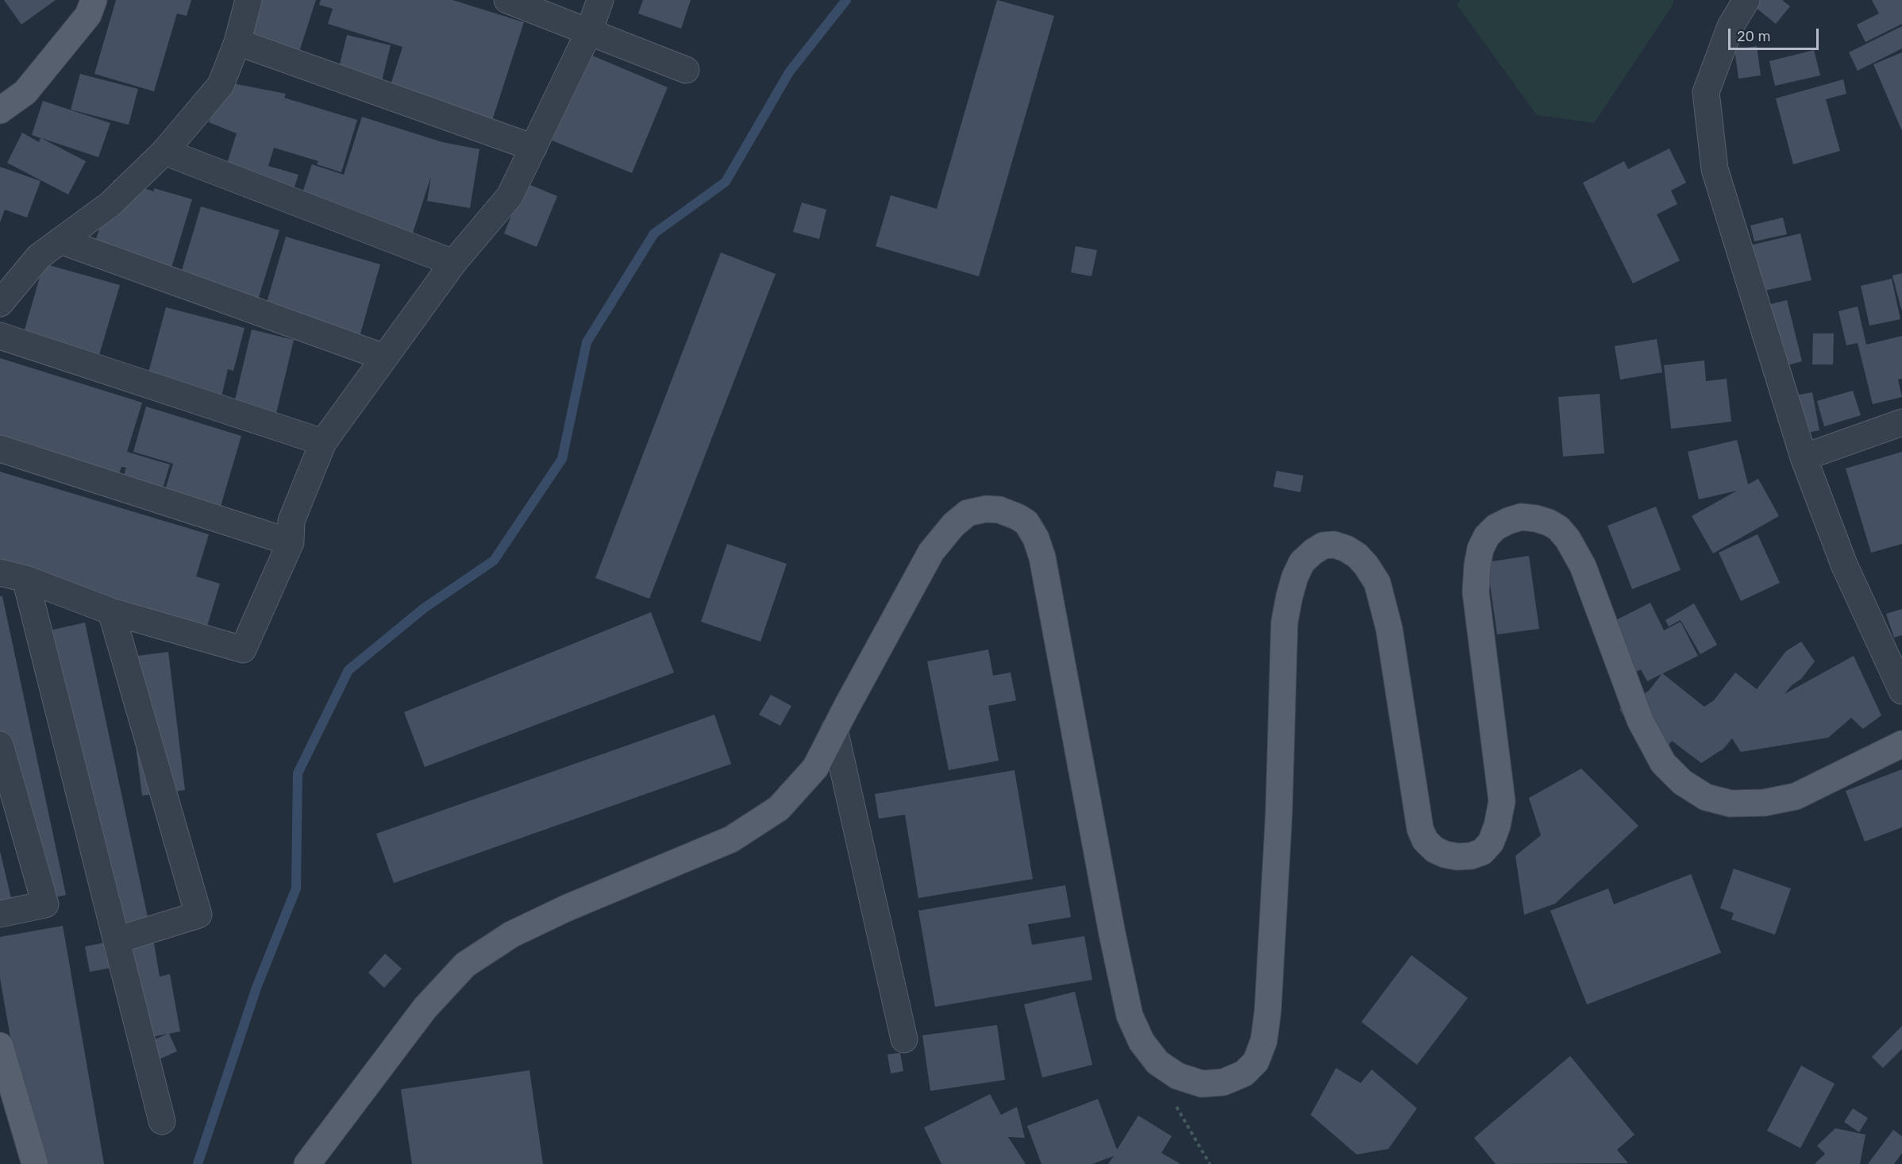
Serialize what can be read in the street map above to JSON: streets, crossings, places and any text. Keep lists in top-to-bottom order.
{
  "scale_bar": "20 m"
}
